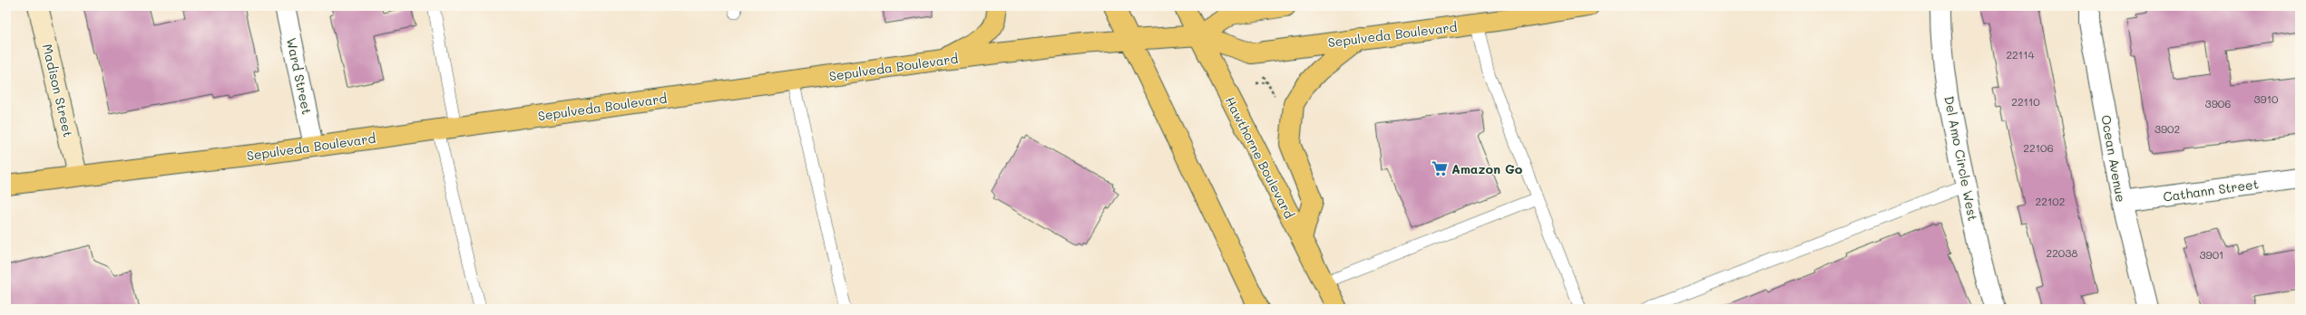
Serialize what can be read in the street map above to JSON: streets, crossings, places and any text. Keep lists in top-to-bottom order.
{
  "streets": {
    "main road": ["Sepulveda Boulevard", "Hawthorne Boulevard"],
    "street": [
      "Ward Street",
      "Madison Street",
      "Del Amo Circle West",
      "Ocean Avenue",
      "Cathann Street"
    ]
  },
  "crossings": [
    ["Sepulveda Boulevard", "Ward Street"],
    ["Sepulveda Boulevard", "Madison Street"],
    ["Sepulveda Boulevard", "Hawthorne Boulevard"],
    ["Ocean Avenue", "Cathann Street"]
  ],
  "places": {
    "supermarket": ["Amazon Go"]
  },
  "house_numbers": [
    "22114",
    "3910",
    "22110",
    "3906",
    "3902",
    "22106",
    "22102",
    "22038",
    "3901"
  ]
}
